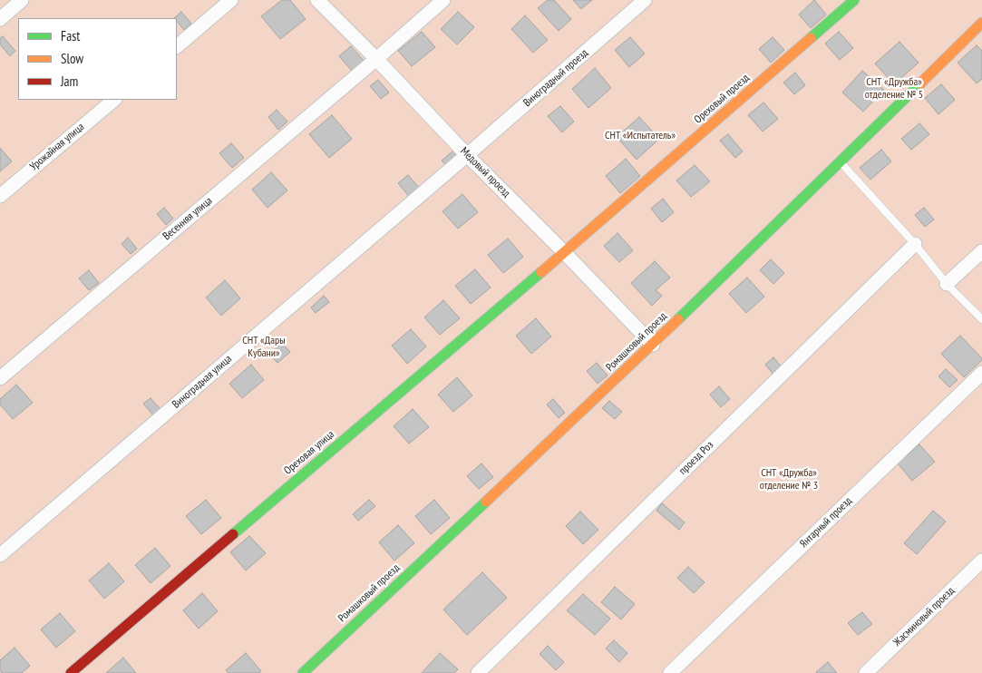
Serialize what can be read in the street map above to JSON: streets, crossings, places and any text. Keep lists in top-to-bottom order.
{
  "streets": {
    "street": [
      "Виноградный проезд",
      "Ореховый проезд",
      "Урожайная улица",
      "Медовый проезд",
      "Весенняя улица",
      "Ромашковый проезд",
      "Виноградная улица",
      "Ореховая улица",
      "проезд Роз",
      "Янтарный проезд",
      "Жасминовый проезд"
    ]
  },
  "crossings": [
    ["Виноградный проезд", "Медовый проезд"],
    ["Виноградный проезд", "Виноградная улица"],
    ["Ореховый проезд", "Медовый проезд"],
    ["Ореховый проезд", "Ореховая улица"],
    ["Медовый проезд", "Весенняя улица"],
    ["Медовый проезд", "Ромашковый проезд"],
    ["Медовый проезд", "Виноградная улица"],
    ["Медовый проезд", "Ореховая улица"]
  ],
  "parks": [
    "СНТ «Дружба» отделение № 5",
    "СНТ «Испытатель»",
    "СНТ «Дары Кубани»",
    "СНТ «Дружба» отделение № 3"
  ],
  "legend": ["Fast", "Slow", "Jam"]
}
